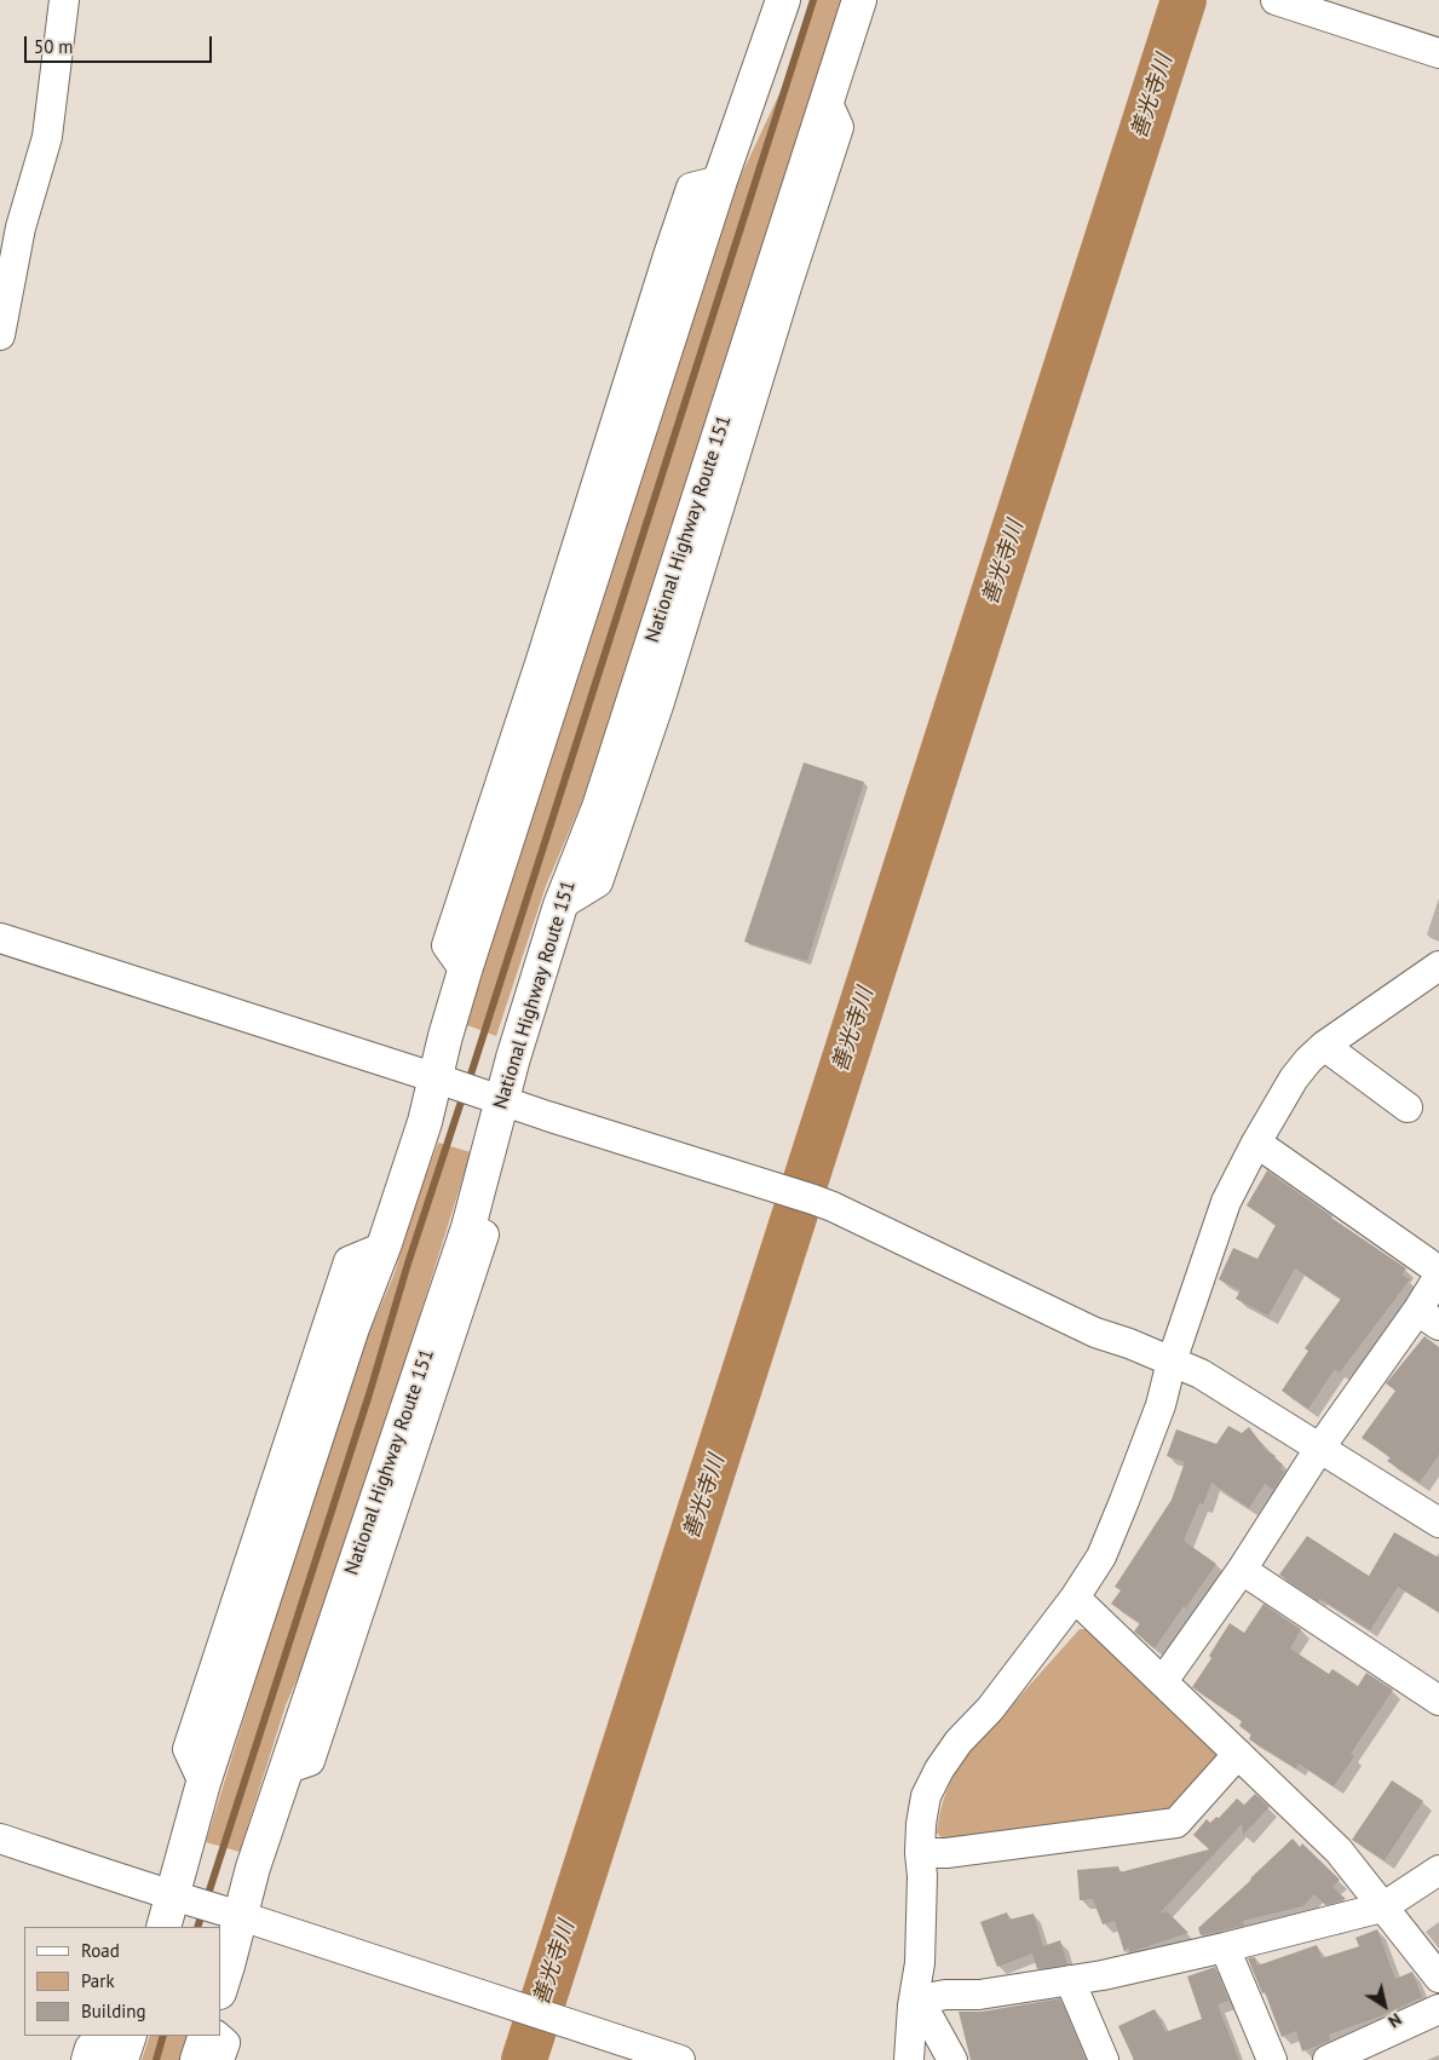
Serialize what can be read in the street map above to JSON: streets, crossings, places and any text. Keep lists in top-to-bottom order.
{
  "streets": {
    "highway": ["National Highway Route 151"]
  },
  "water": ["善光寺川"],
  "legend": ["Road", "Park", "Building"],
  "scale_bar": "50 m",
  "north": "bottom right"
}
